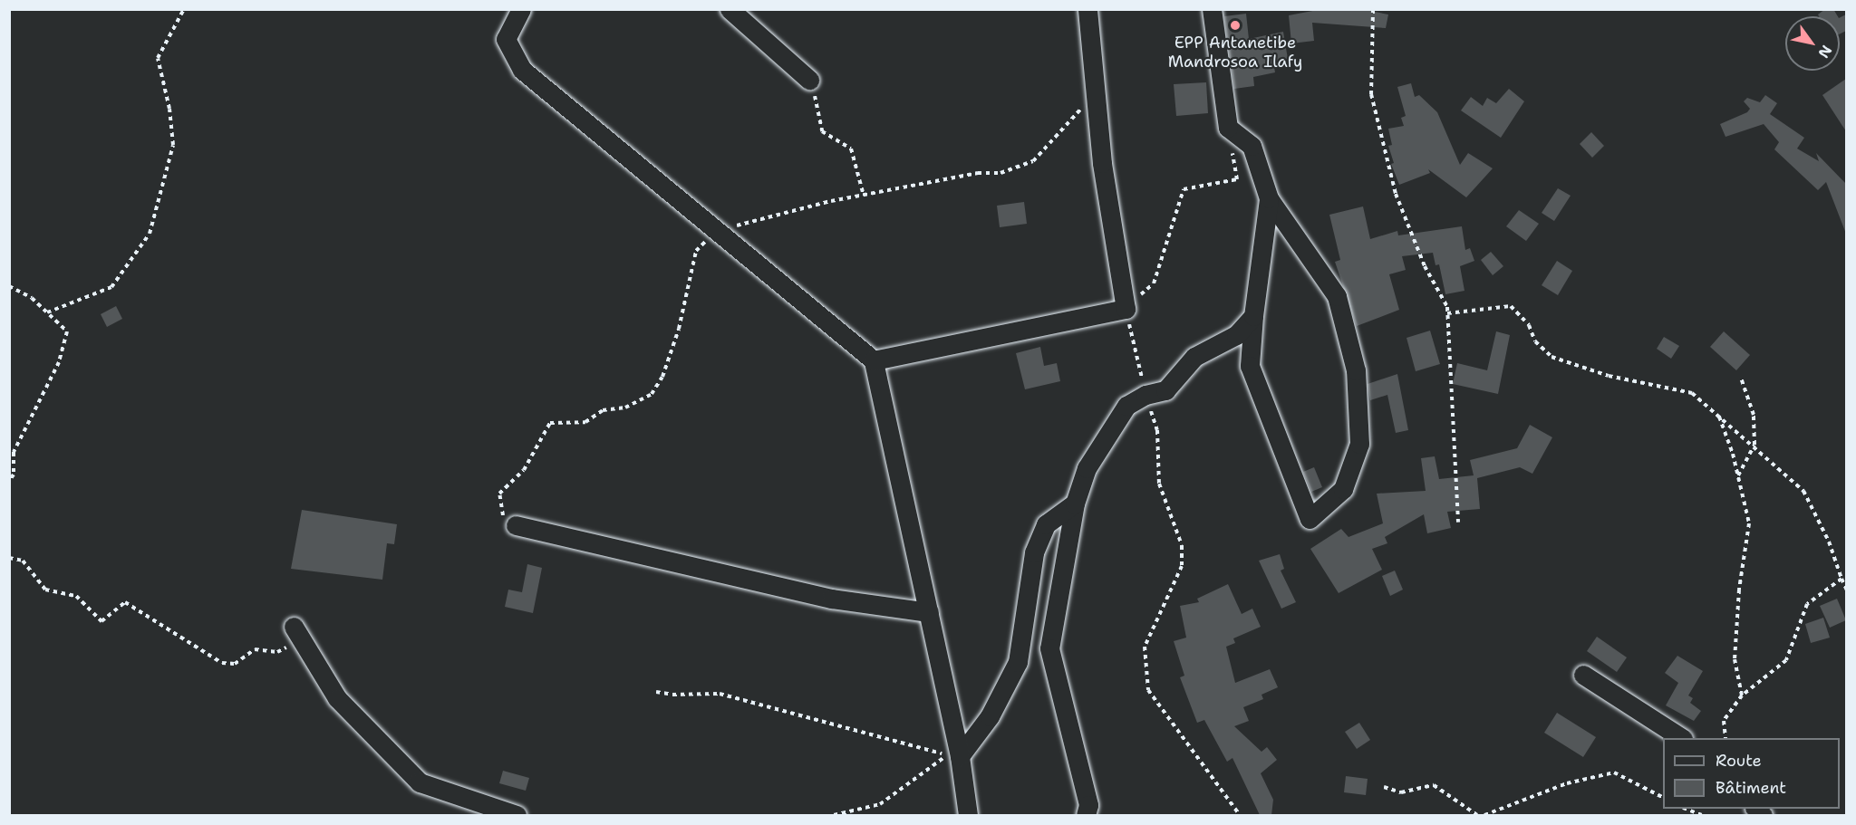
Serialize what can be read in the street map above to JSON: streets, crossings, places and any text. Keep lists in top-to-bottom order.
{
  "places": ["EPP Antanetibe Mandrosoa Ilafy"],
  "legend": ["Route", "Bâtiment"],
  "north": "bottom right"
}
